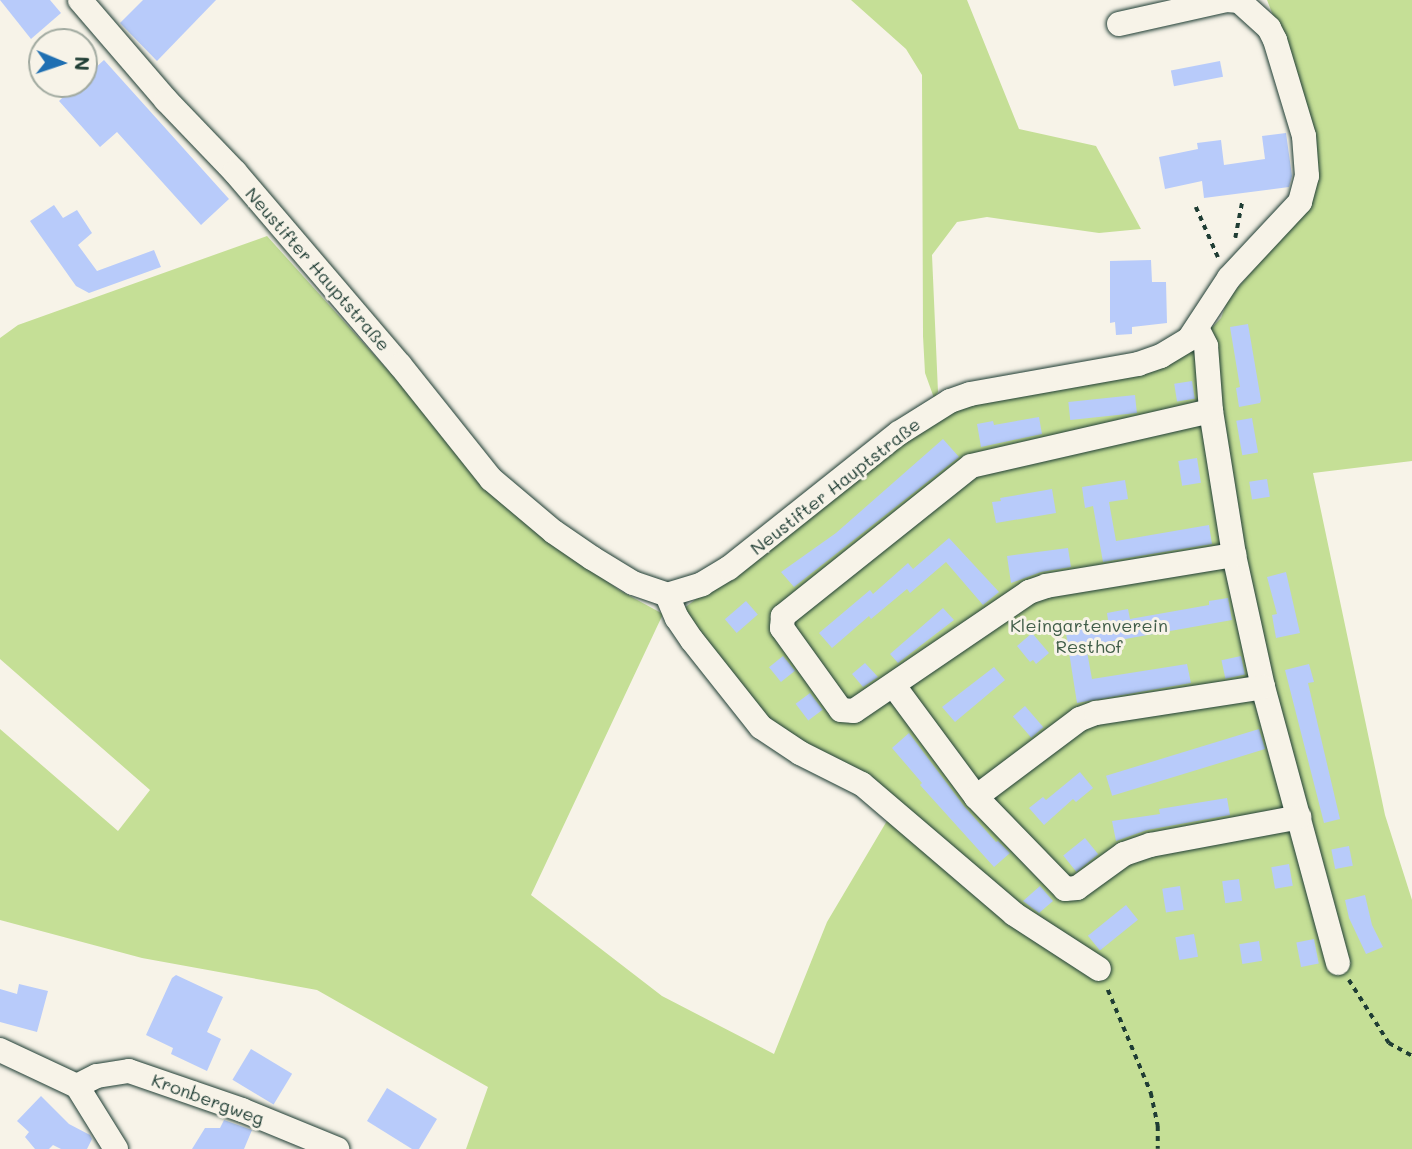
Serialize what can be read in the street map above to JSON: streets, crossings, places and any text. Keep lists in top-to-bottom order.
{
  "streets": {
    "street": ["Neustifter Hauptstraße", "Kronbergweg"]
  },
  "parks": ["Kleingartenverein Resthof"],
  "north": "right"
}
